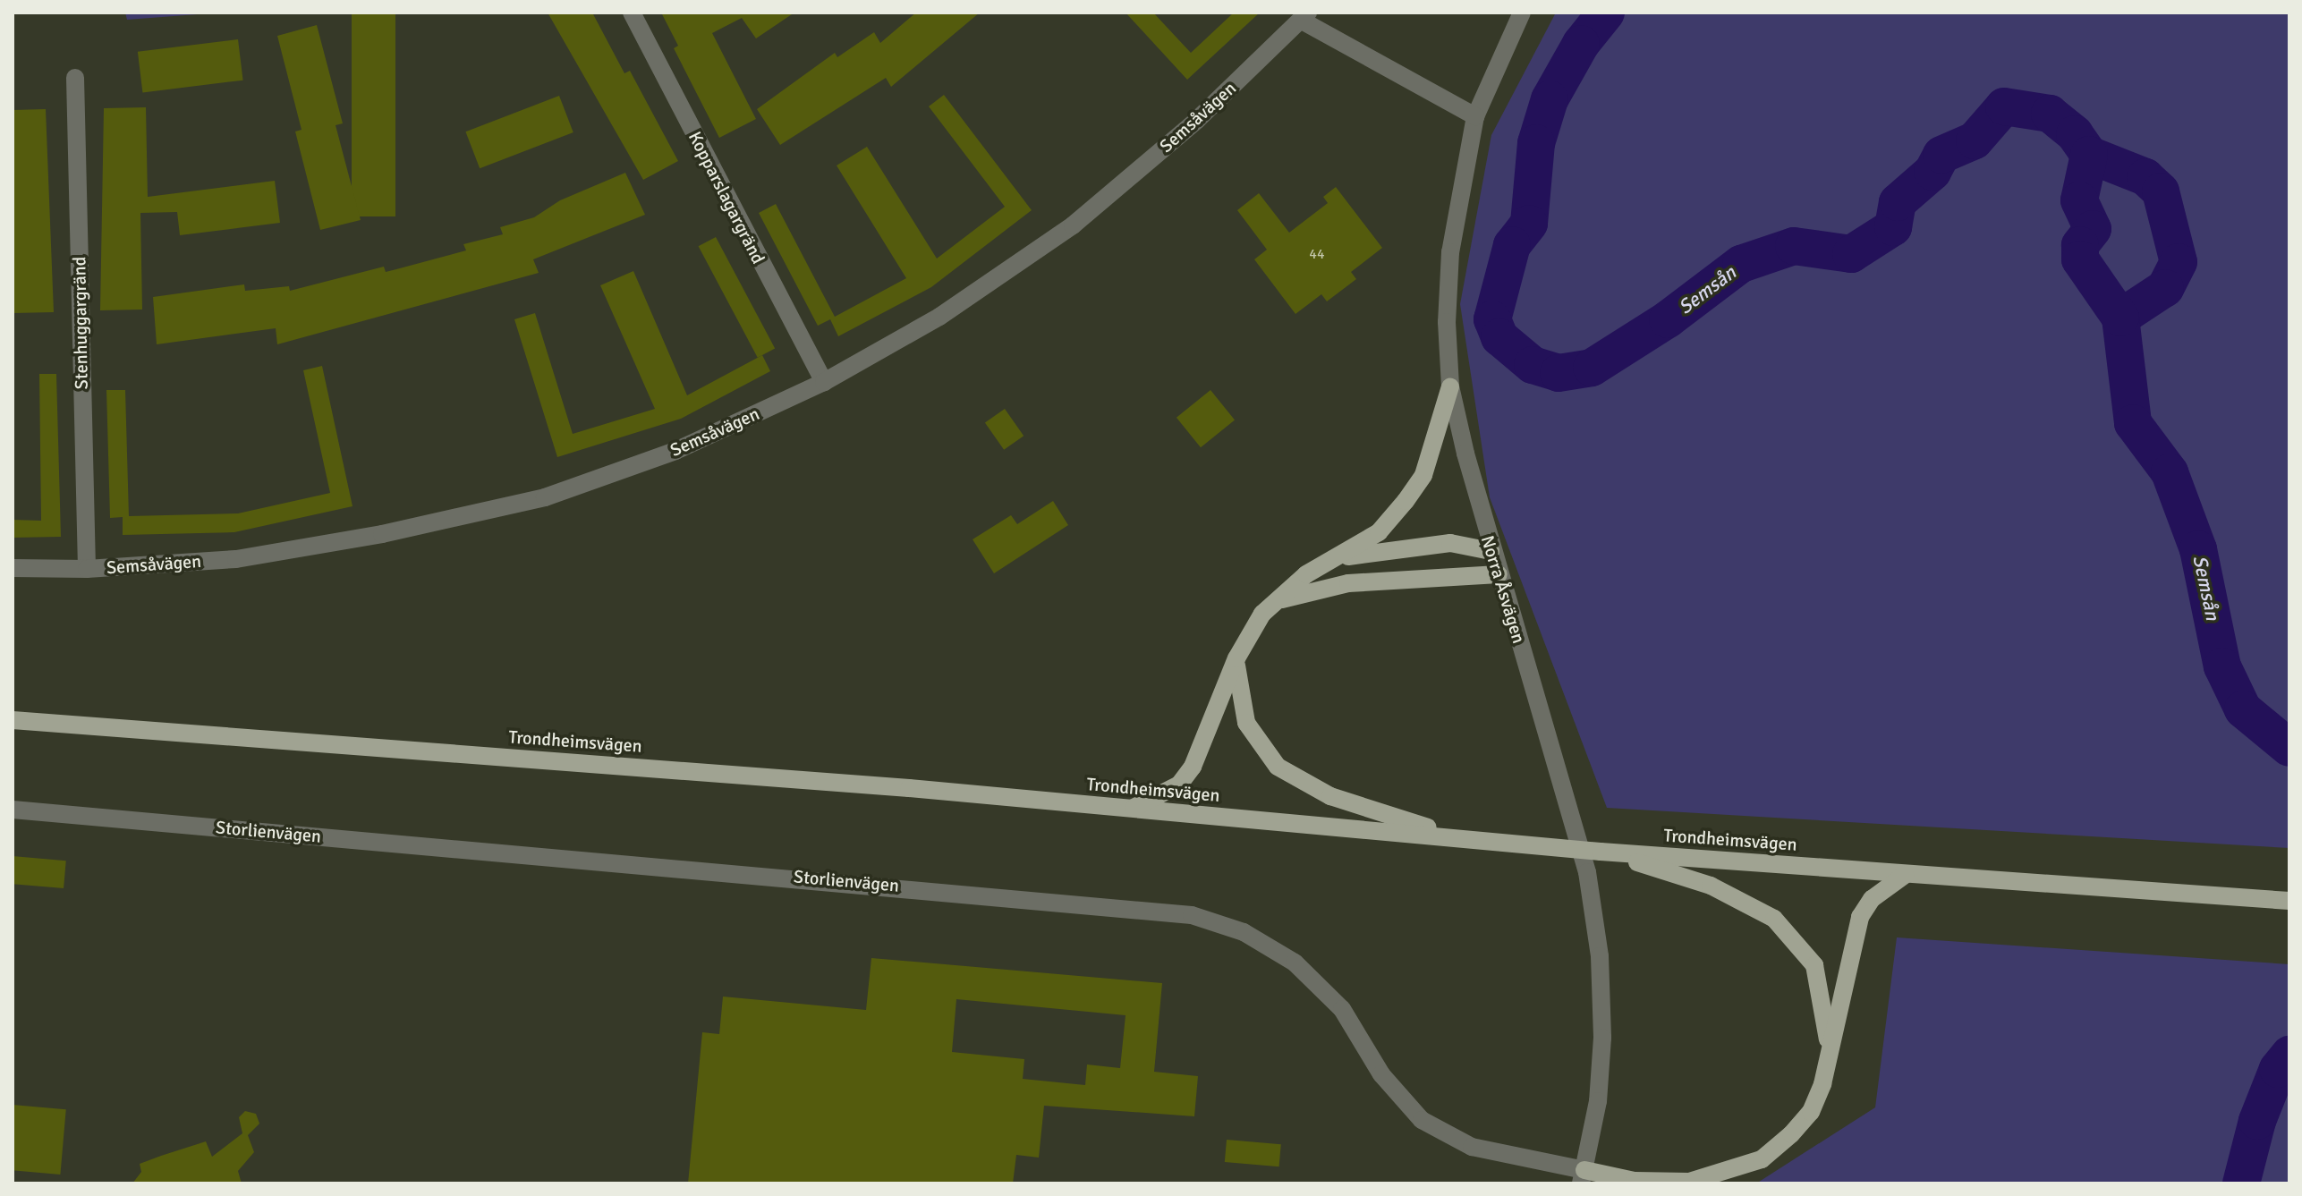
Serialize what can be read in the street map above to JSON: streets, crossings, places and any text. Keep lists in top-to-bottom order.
{
  "streets": {
    "main road": ["Trondheimsvägen"],
    "street": [
      "Semsåvägen",
      "Kopparslagargränd",
      "Stenhuggargränd",
      "Norra Åsvägen",
      "Storlienvägen"
    ]
  },
  "crossings": [
    ["Semsåvägen", "Kopparslagargränd"],
    ["Semsåvägen", "Stenhuggargränd"],
    ["Semsåvägen", "Norra Åsvägen"],
    ["Norra Åsvägen", "Storlienvägen"]
  ],
  "water": ["Semsån"],
  "house_numbers": ["44"]
}
